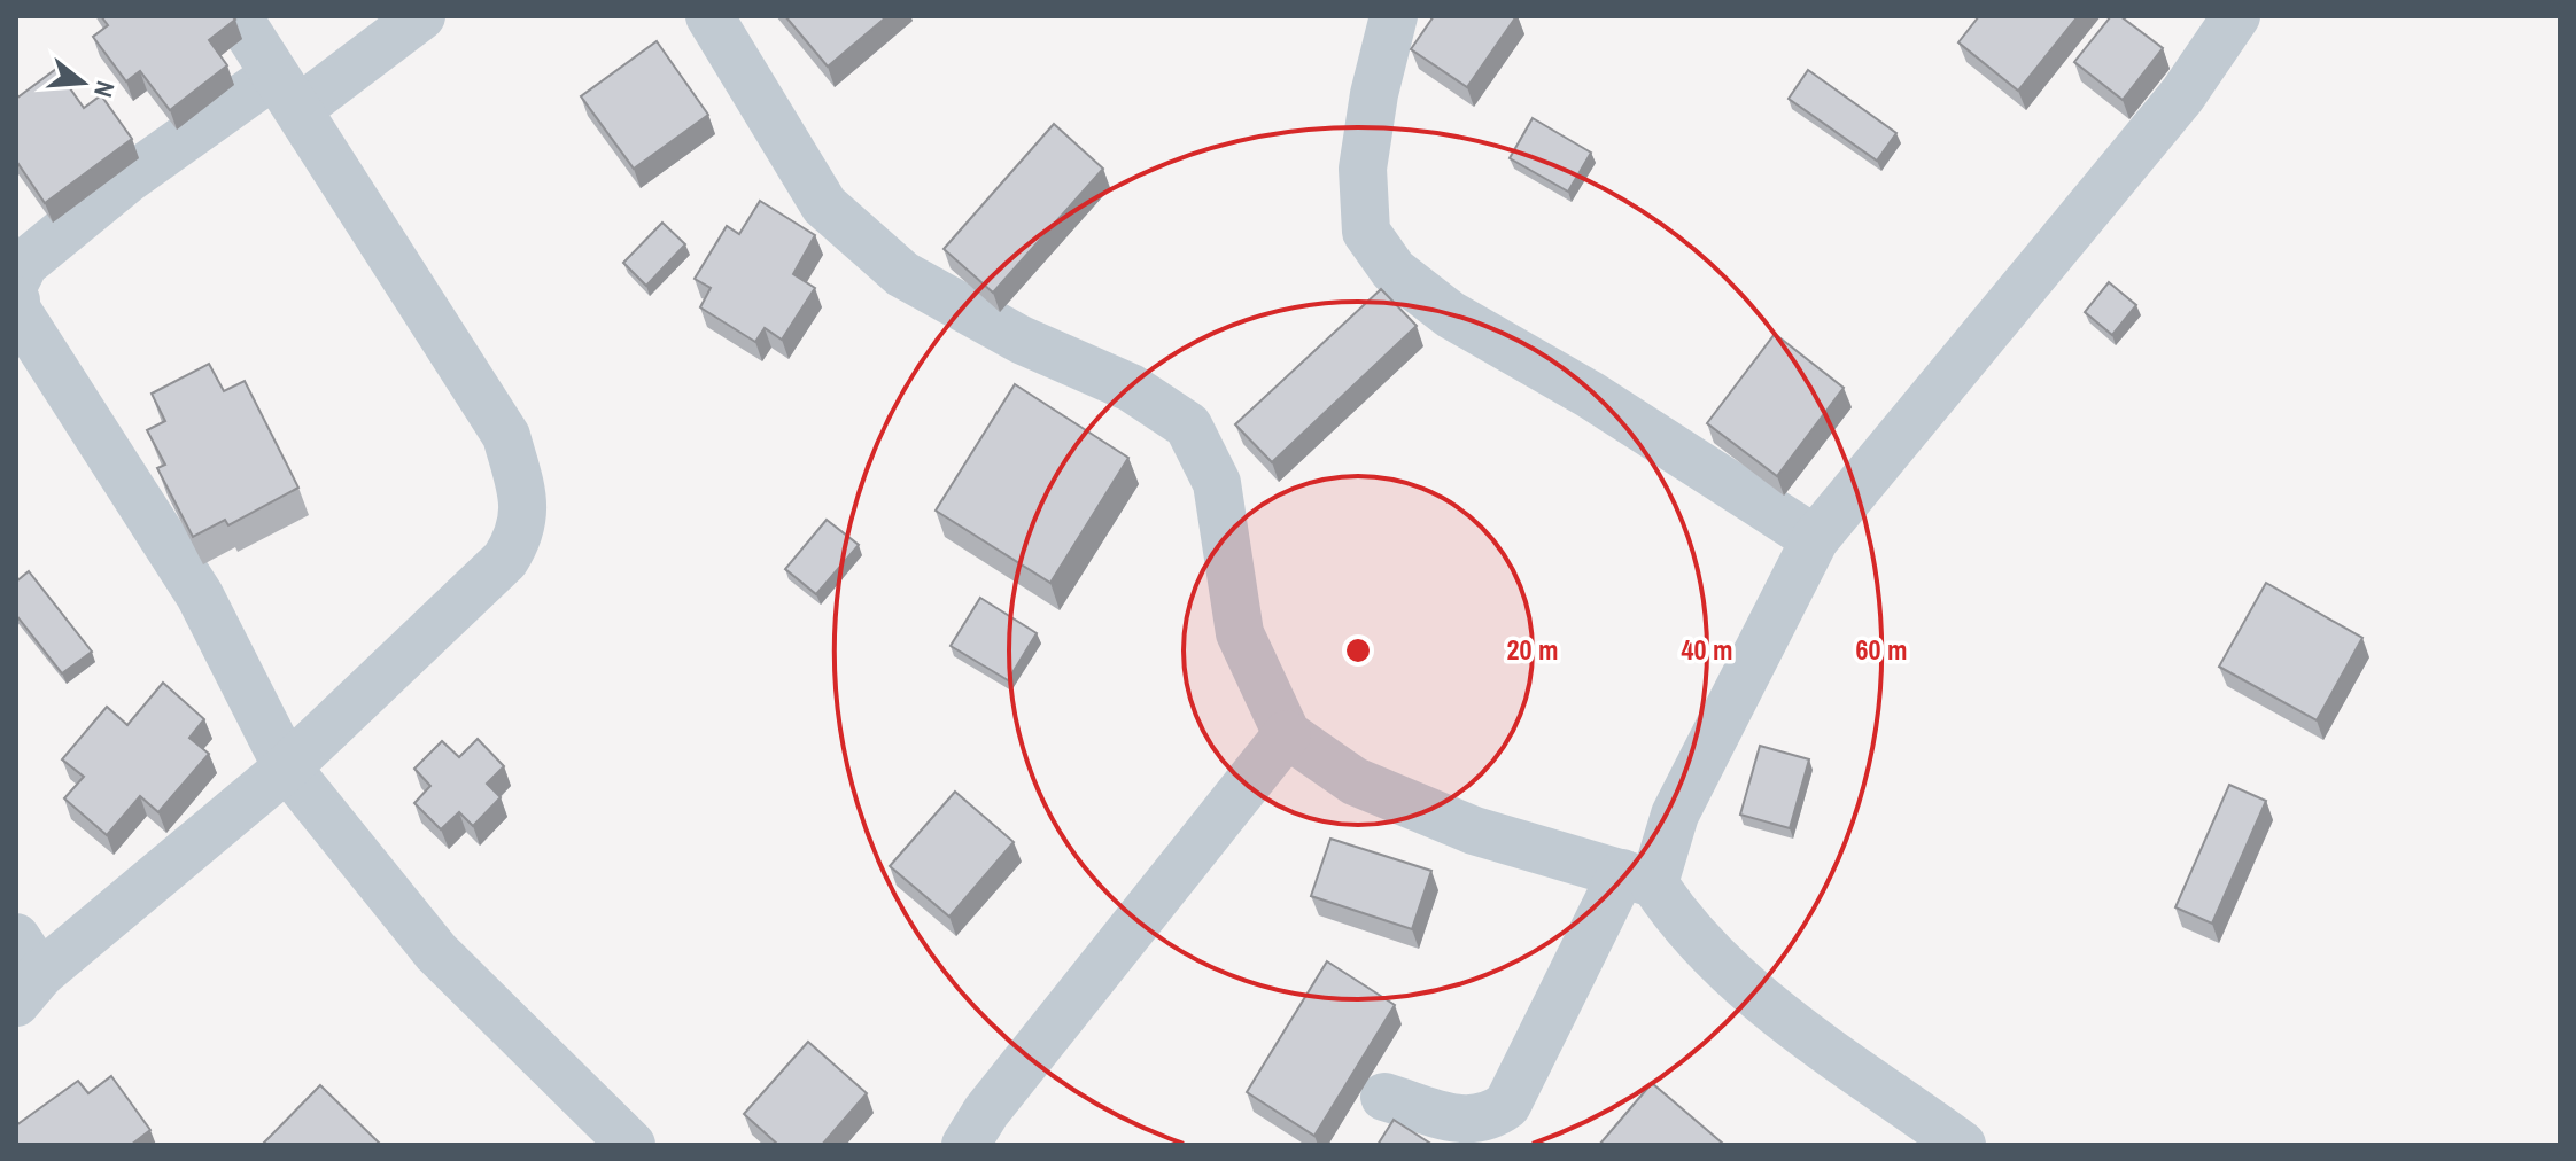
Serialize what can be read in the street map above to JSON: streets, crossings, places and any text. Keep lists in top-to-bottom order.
{
  "north": "right",
  "rings": ["20 m", "40 m", "60 m"]
}
